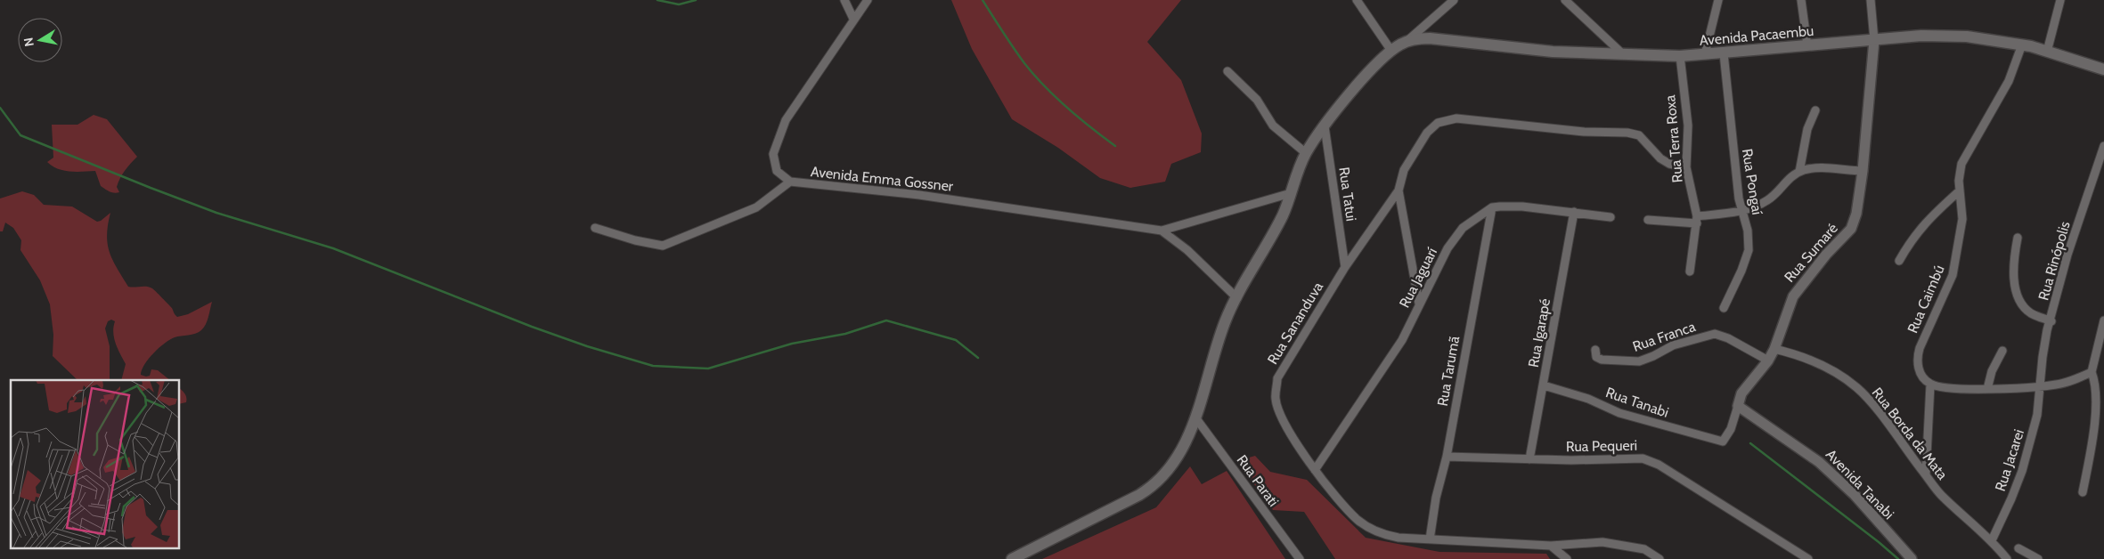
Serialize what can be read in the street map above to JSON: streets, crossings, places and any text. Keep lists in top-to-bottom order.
{
  "streets": {
    "main road": ["Avenida Pacaembu"],
    "street": [
      "Rua Terra Roxa",
      "Avenida Emma Gossner",
      "Rua Pongaí",
      "Rua Tatui",
      "Rua Sumaré",
      "Rua Rinópolis",
      "Rua Jaguarí",
      "Rua Caimbú",
      "Rua Sananduva",
      "Rua Igarapé",
      "Rua Franca",
      "Rua Tarumã",
      "Rua Tanabi",
      "Rua Borda da Mata",
      "Rua Pequeri",
      "Rua Jacarei",
      "Rua Parati",
      "Avenida Tanabi"
    ]
  },
  "crossings": [
    ["Avenida Pacaembu", "Rua Terra Roxa"],
    ["Avenida Pacaembu", "Rua Pongaí"],
    ["Avenida Pacaembu", "Rua Sumaré"],
    ["Avenida Pacaembu", "Rua Caimbú"],
    ["Rua Terra Roxa", "Rua Sananduva"],
    ["Rua Tatui", "Rua Sananduva"],
    ["Rua Sumaré", "Rua Franca"],
    ["Rua Sumaré", "Rua Tanabi"],
    ["Rua Sumaré", "Rua Borda da Mata"],
    ["Rua Sumaré", "Avenida Tanabi"],
    ["Rua Rinópolis", "Rua Jacarei"],
    ["Rua Jaguarí", "Rua Sananduva"],
    ["Rua Jaguarí", "Rua Tarumã"],
    ["Rua Sananduva", "Rua Tarumã"],
    ["Rua Igarapé", "Rua Tanabi"],
    ["Rua Igarapé", "Rua Pequeri"],
    ["Rua Tarumã", "Rua Pequeri"],
    ["Rua Borda da Mata", "Rua Jacarei"]
  ],
  "north": "left"
}
